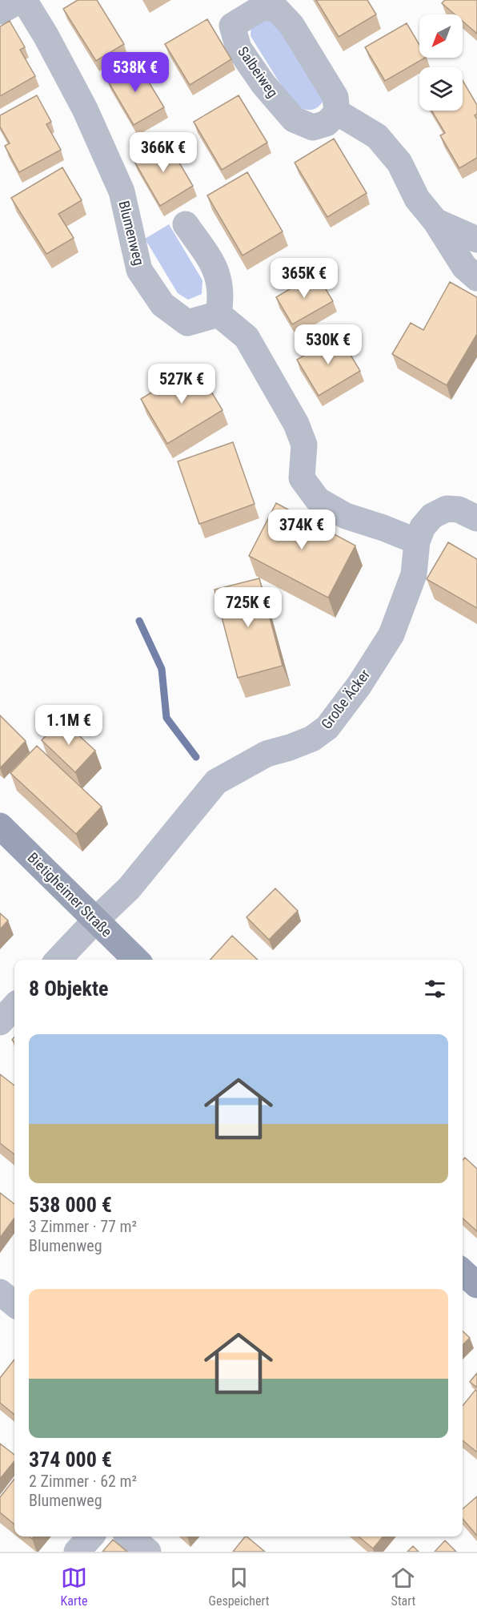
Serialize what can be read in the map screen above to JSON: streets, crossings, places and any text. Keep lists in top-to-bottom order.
{
  "streets": {
    "street": [
      "Salbeiweg",
      "Blumenweg",
      "Große Äcker",
      "Bietigheimer Straße"
    ]
  },
  "crossings": [
    ["Große Äcker", "Bietigheimer Straße"]
  ],
  "north": "bottom left",
  "page": {
    "price": [
      "538K €",
      "366K €",
      "365K €",
      "530K €",
      "527K €",
      "374K €",
      "725K €",
      "1.1M €"
    ],
    "heading": "8 Objekte",
    "list": [
      {
        "name": "538 000 €",
        "note": "3 Zimmer · 77 m² · Blumenweg"
      },
      {
        "name": "374 000 €",
        "note": "2 Zimmer · 62 m² · Blumenweg"
      }
    ],
    "tabs": ["Karte", "Gespeichert", "Start"]
  }
}
